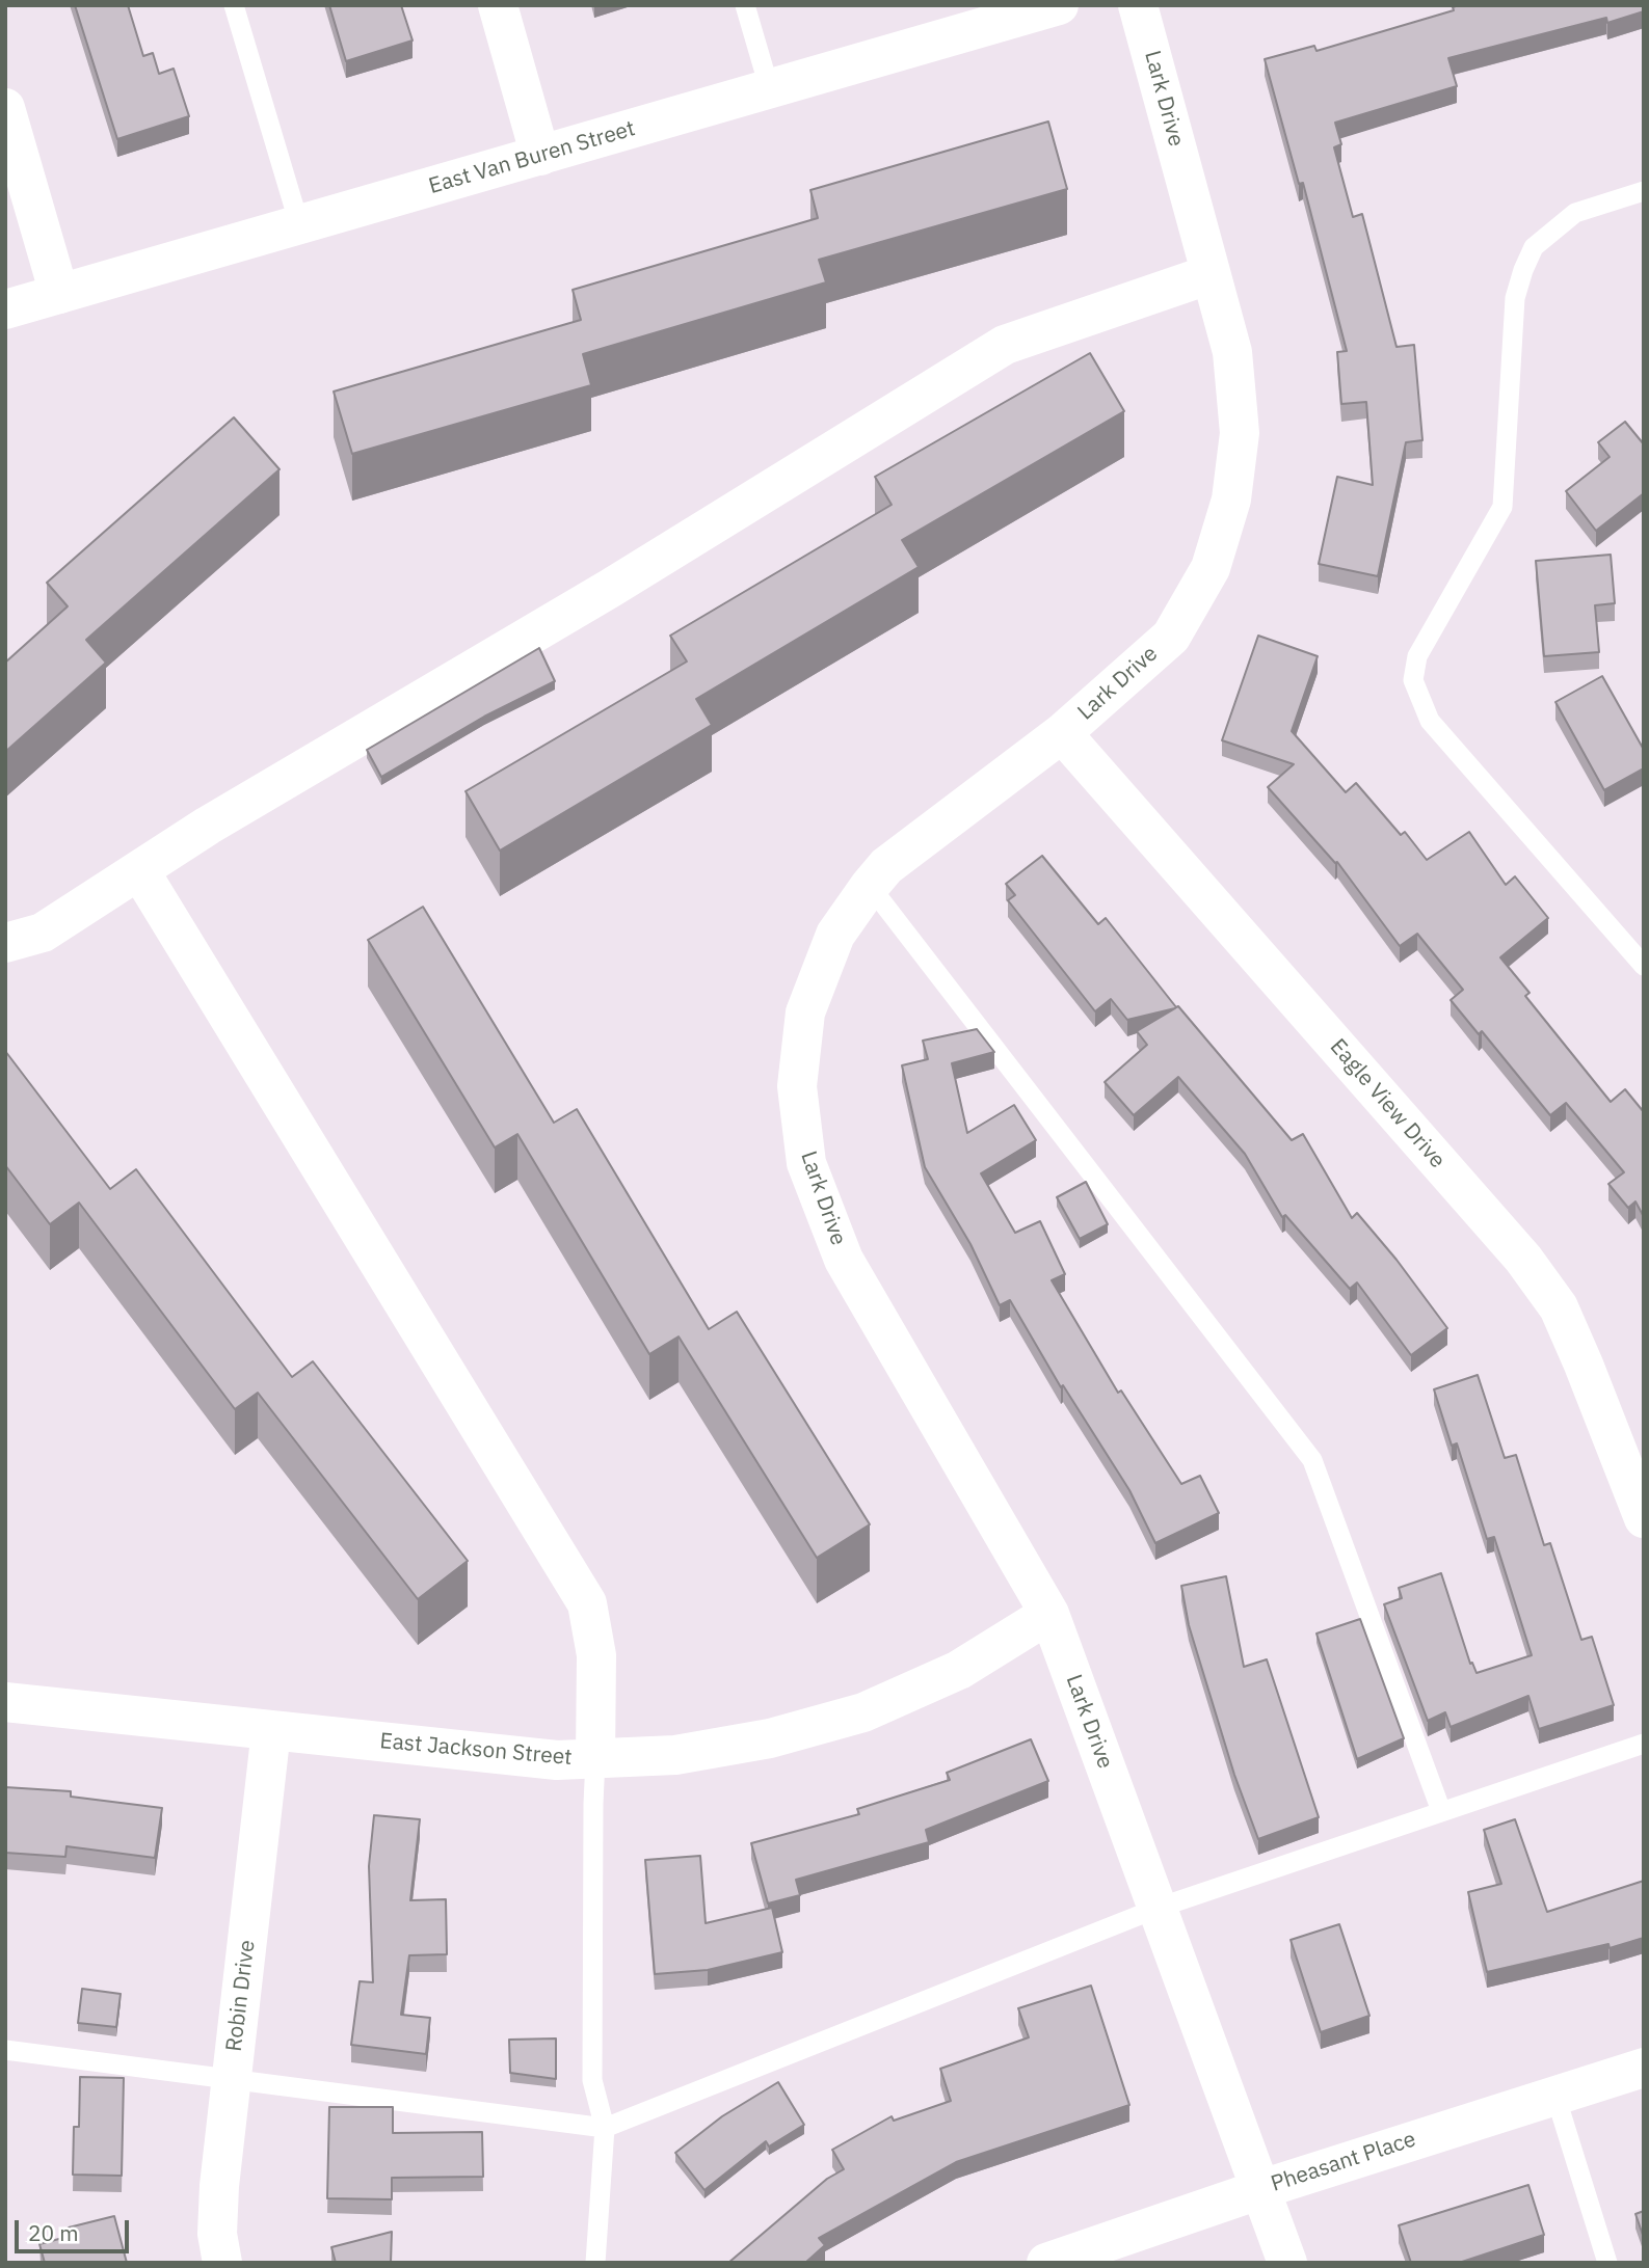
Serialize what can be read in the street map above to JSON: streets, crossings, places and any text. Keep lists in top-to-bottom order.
{
  "streets": {
    "street": [
      "Lark Drive",
      "East Van Buren Street",
      "Eagle View Drive",
      "East Jackson Street",
      "Robin Drive",
      "Pheasant Place"
    ]
  },
  "crossings": [
    ["Lark Drive", "Eagle View Drive"],
    ["Lark Drive", "East Jackson Street"],
    ["Lark Drive", "Pheasant Place"],
    ["East Jackson Street", "Robin Drive"]
  ],
  "scale_bar": "20 m"
}
